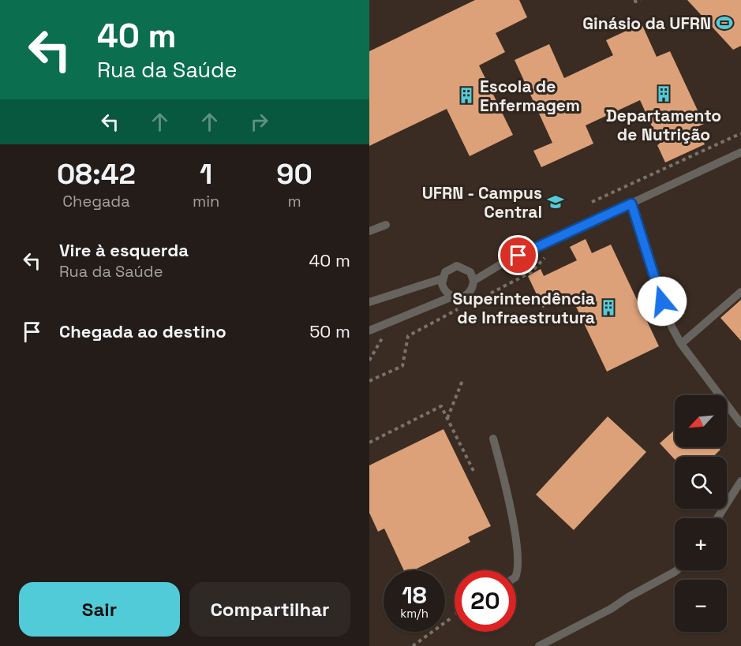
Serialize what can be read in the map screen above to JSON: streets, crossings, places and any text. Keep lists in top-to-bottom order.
{
  "places": {
    "sports": ["Ginásio da UFRN"],
    "building": ["Departamento de Nutrição", "Escola de Enfermagem", "Superintendência de Infraestrutura"],
    "school or university": ["UFRN - Campus Central"]
  },
  "north": "bottom left",
  "page": {
    "turn": ["40 m", "Rua da Saúde"],
    "eta": [
      "08:42",
      "Chegada",
      "1",
      "min",
      "90",
      "m"
    ],
    "list": [
      {
        "name": "Vire à esquerda",
        "note": "Rua da Saúde",
        "value": "40 m"
      },
      {
        "name": "Chegada ao destino",
        "value": "50 m"
      }
    ],
    "map_buttons": ["+", "−"],
    "speed": "18 km/h",
    "limit": "20",
    "buttons": ["Sair", "Compartilhar"]
  }
}
